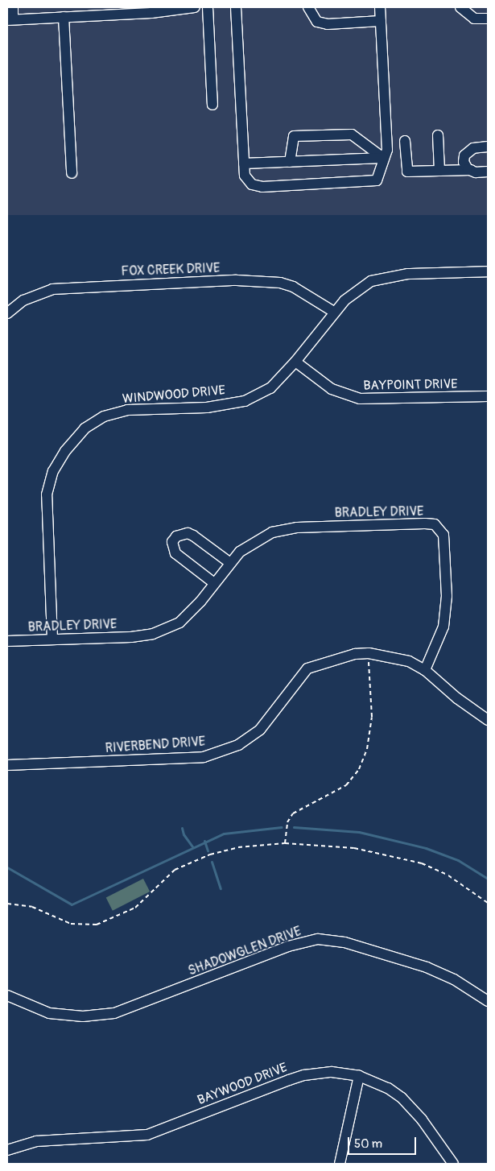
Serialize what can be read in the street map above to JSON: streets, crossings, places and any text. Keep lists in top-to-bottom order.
{
  "streets": {
    "street": [
      "FOX CREEK DRIVE",
      "BAYPOINT DRIVE",
      "WINDWOOD DRIVE",
      "BRADLEY DRIVE",
      "RIVERBEND DRIVE",
      "SHADOWGLEN DRIVE",
      "BAYWOOD DRIVE"
    ]
  },
  "crossings": [
    ["FOX CREEK DRIVE", "WINDWOOD DRIVE"],
    ["BAYPOINT DRIVE", "WINDWOOD DRIVE"],
    ["WINDWOOD DRIVE", "BRADLEY DRIVE"],
    ["BRADLEY DRIVE", "RIVERBEND DRIVE"]
  ],
  "scale_bar": "50 m"
}
